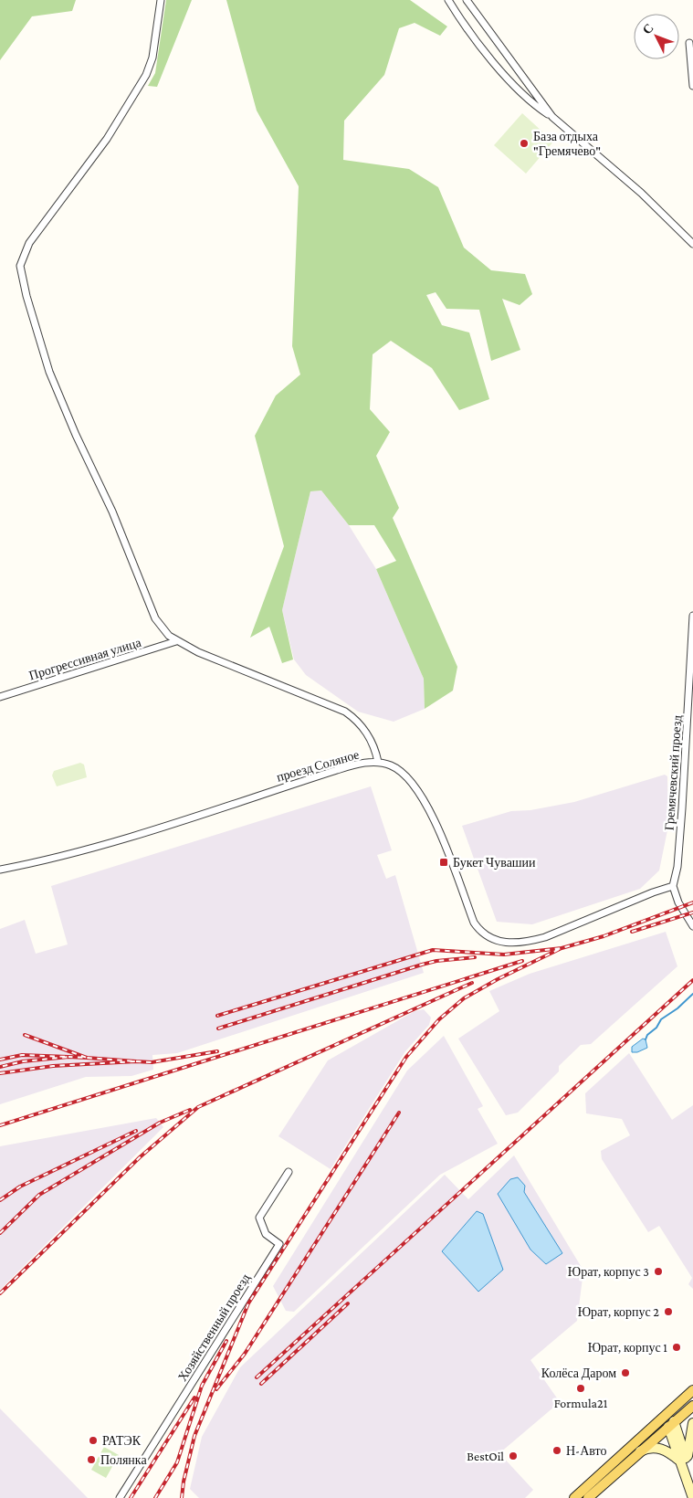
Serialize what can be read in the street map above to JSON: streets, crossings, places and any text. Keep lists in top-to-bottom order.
{
  "streets": {
    "street": [
      "Прогрессивная улица",
      "проезд Соляное",
      "Гремячевский проезд",
      "Хозяйственный проезд"
    ]
  },
  "crossings": [
    ["проезд Соляное", "Гремячевский проезд"]
  ],
  "places": {
    "other": [
      "База отдыха \"Гремячево\"",
      "Юрат, корпус 3",
      "Юрат, корпус 2",
      "Юрат, корпус 1",
      "Колёса Даром",
      "Formula21",
      "РАТЭК",
      "Н-Авто",
      "BestOil",
      "Полянка"
    ],
    "transit": ["Букет Чувашии"]
  },
  "north": "top left"
}
